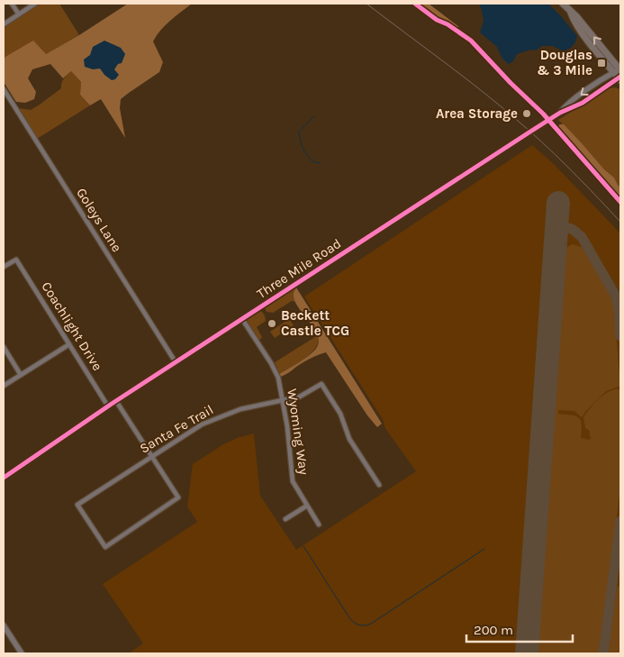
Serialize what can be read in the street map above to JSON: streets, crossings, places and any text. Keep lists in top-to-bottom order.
{
  "streets": {
    "street": [
      "Goleys Lane",
      "Three Mile Road",
      "Coachlight Drive",
      "Santa Fe Trail",
      "Wyoming Way"
    ]
  },
  "crossings": [
    ["Goleys Lane", "Three Mile Road"],
    ["Three Mile Road", "Coachlight Drive"],
    ["Three Mile Road", "Wyoming Way"],
    ["Santa Fe Trail", "Wyoming Way"]
  ],
  "places": {
    "transit": ["Douglas & 3 Mile"],
    "other": ["Area Storage", "Beckett Castle TCG"]
  },
  "scale_bar": "200 m"
}
